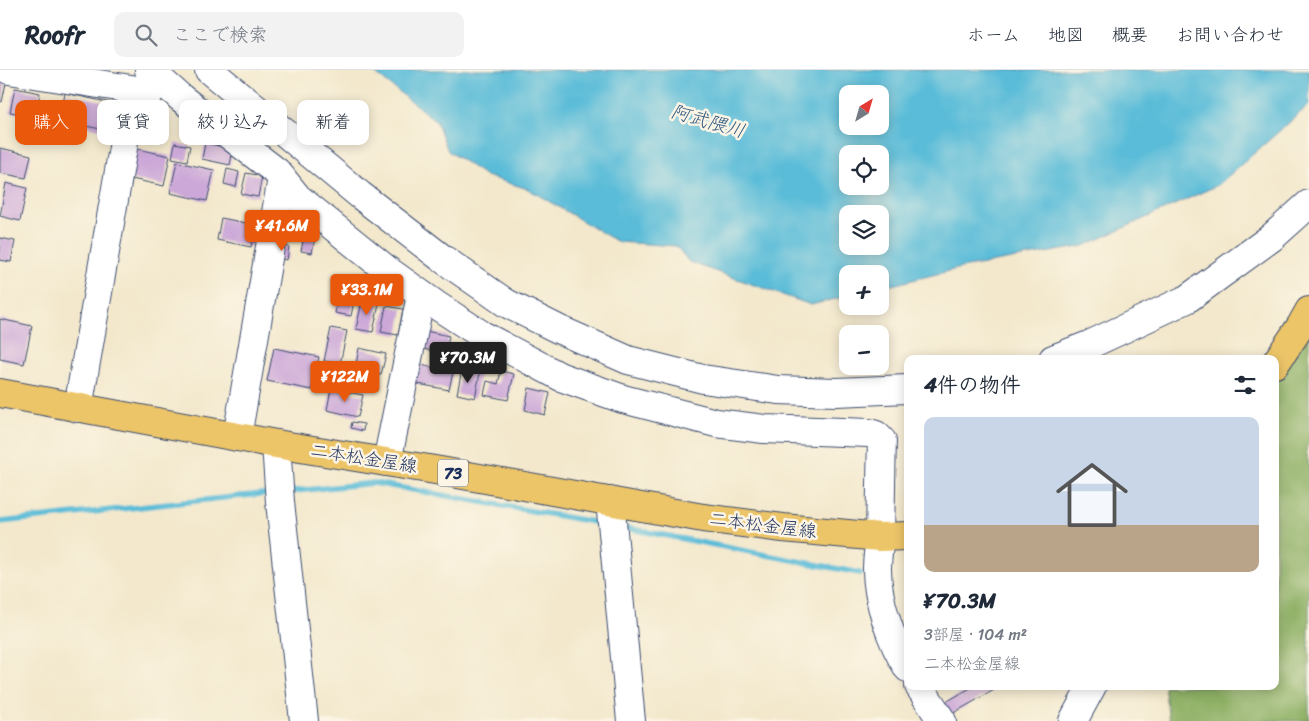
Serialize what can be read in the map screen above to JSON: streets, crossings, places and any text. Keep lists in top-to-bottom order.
{
  "streets": {
    "main road": ["二本松金屋線", "73"]
  },
  "water": ["阿武隈川"],
  "north": "top right",
  "page": {
    "header": "Roofr",
    "search": "ここで検索",
    "nav": [
      "ホーム",
      "地図",
      "概要",
      "お問い合わせ"
    ],
    "map_buttons": ["+", "−"],
    "chip": [
      "購入",
      "賃貸",
      "絞り込み",
      "新着"
    ],
    "price": [
      "¥41.6M",
      "¥33.1M",
      "¥70.3M",
      "¥122M"
    ],
    "heading": "4件の物件",
    "list": [
      {
        "name": "¥70.3M",
        "note": "3部屋 · 104 m² · 二本松金屋線"
      }
    ]
  }
}
